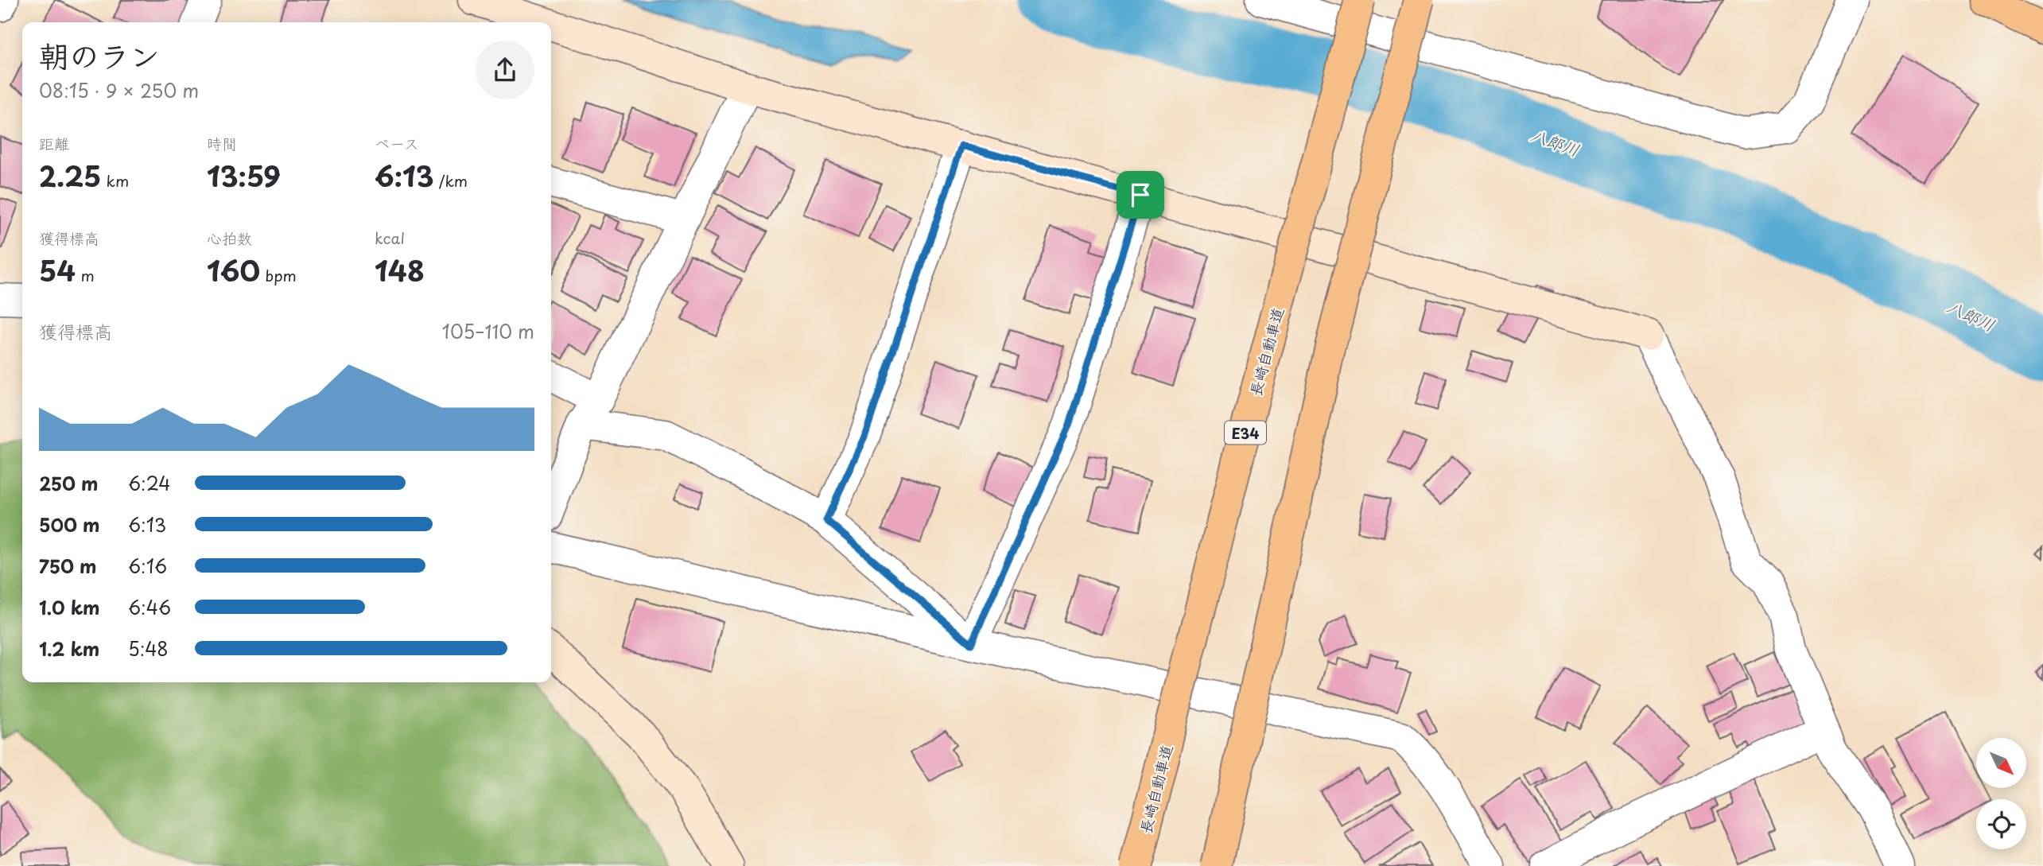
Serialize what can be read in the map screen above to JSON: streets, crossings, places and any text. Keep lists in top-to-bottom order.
{
  "streets": {
    "highway": ["長崎自動車道", "E34"]
  },
  "water": ["八郎川"],
  "north": "bottom right",
  "page": {
    "heading": ["朝のラン", "08:15 · 9 × 250 m"],
    "stats": [
      ["距離", "2.25 km"],
      ["時間", "13:59"],
      ["ペース", "6:13 /km"],
      ["獲得標高", "54 m"],
      ["心拍数", "160 bpm"],
      ["kcal", "148"]
    ],
    "chart": ["獲得標高", "105–110 m"],
    "list": [
      {
        "name": "250 m",
        "note": "6:24"
      },
      {
        "name": "500 m",
        "note": "6:13"
      },
      {
        "name": "750 m",
        "note": "6:16"
      },
      {
        "name": "1.0 km",
        "note": "6:46"
      },
      {
        "name": "1.2 km",
        "note": "5:48"
      }
    ]
  }
}
